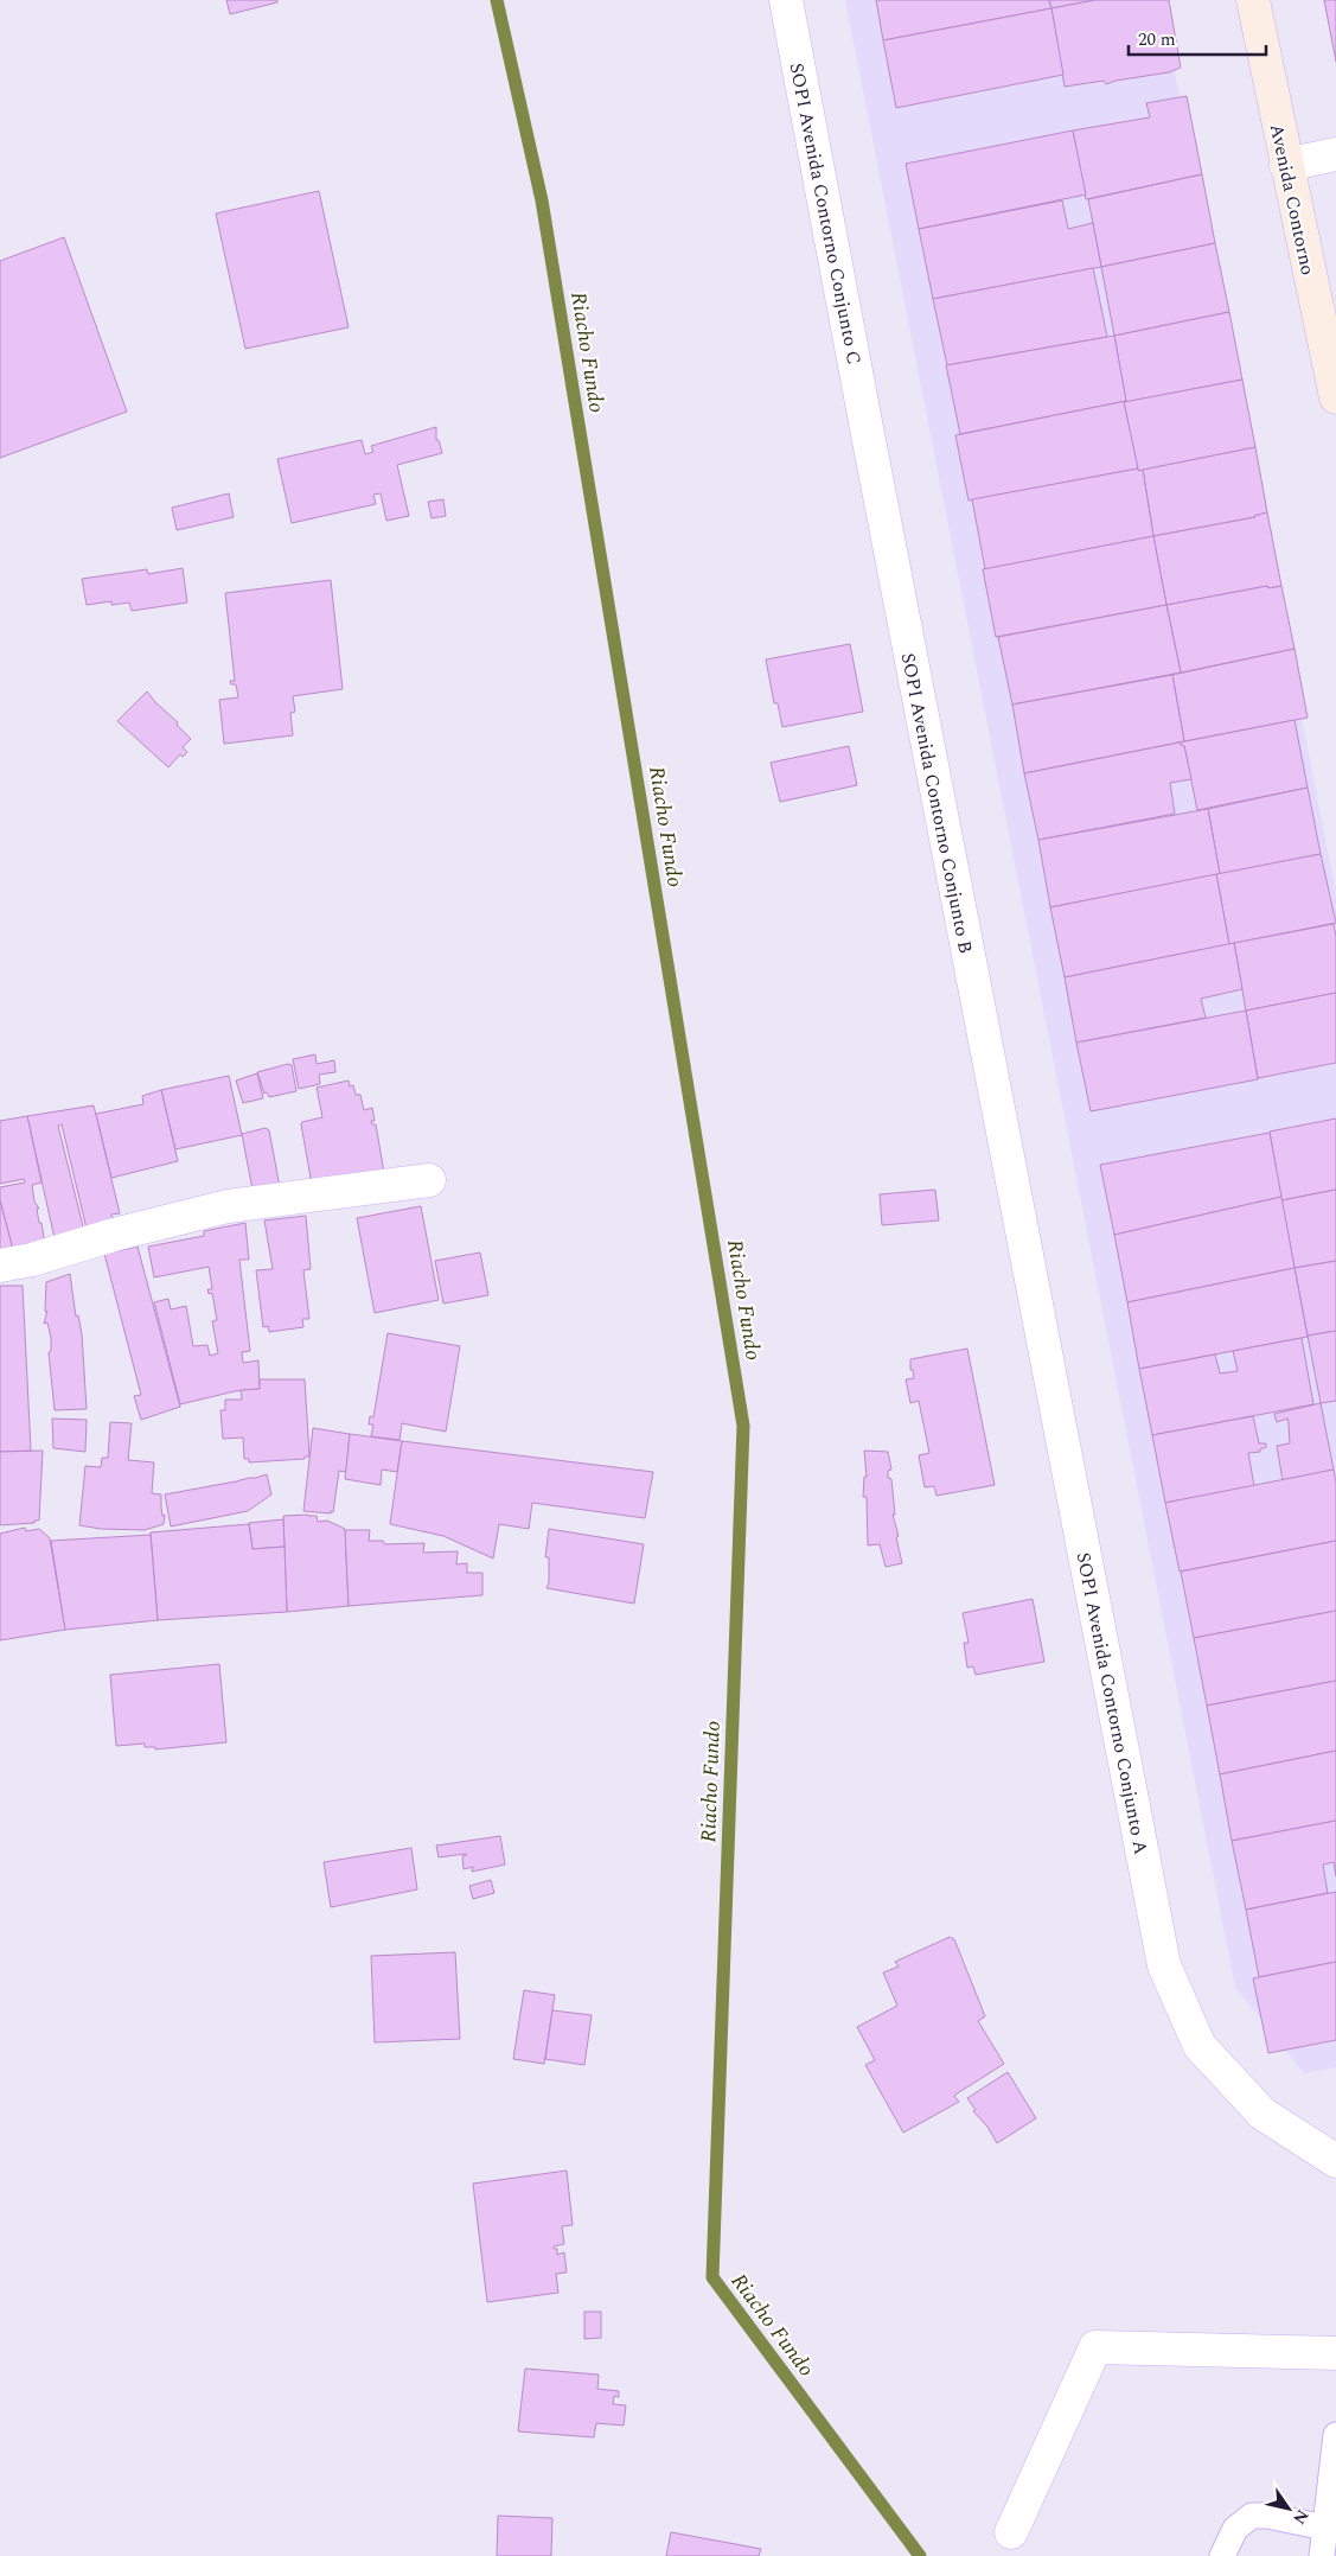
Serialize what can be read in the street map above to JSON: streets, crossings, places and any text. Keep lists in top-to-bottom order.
{
  "streets": {
    "street": [
      "Avenida Contorno",
      "SOPI Avenida Contorno Conjunto C",
      "SOPI Avenida Contorno Conjunto B",
      "SOPI Avenida Contorno Conjunto A"
    ]
  },
  "crossings": [
    ["SOPI Avenida Contorno Conjunto C", "SOPI Avenida Contorno Conjunto B"],
    ["SOPI Avenida Contorno Conjunto B", "SOPI Avenida Contorno Conjunto A"]
  ],
  "water": ["Riacho Fundo"],
  "scale_bar": "20 m",
  "north": "bottom right"
}
